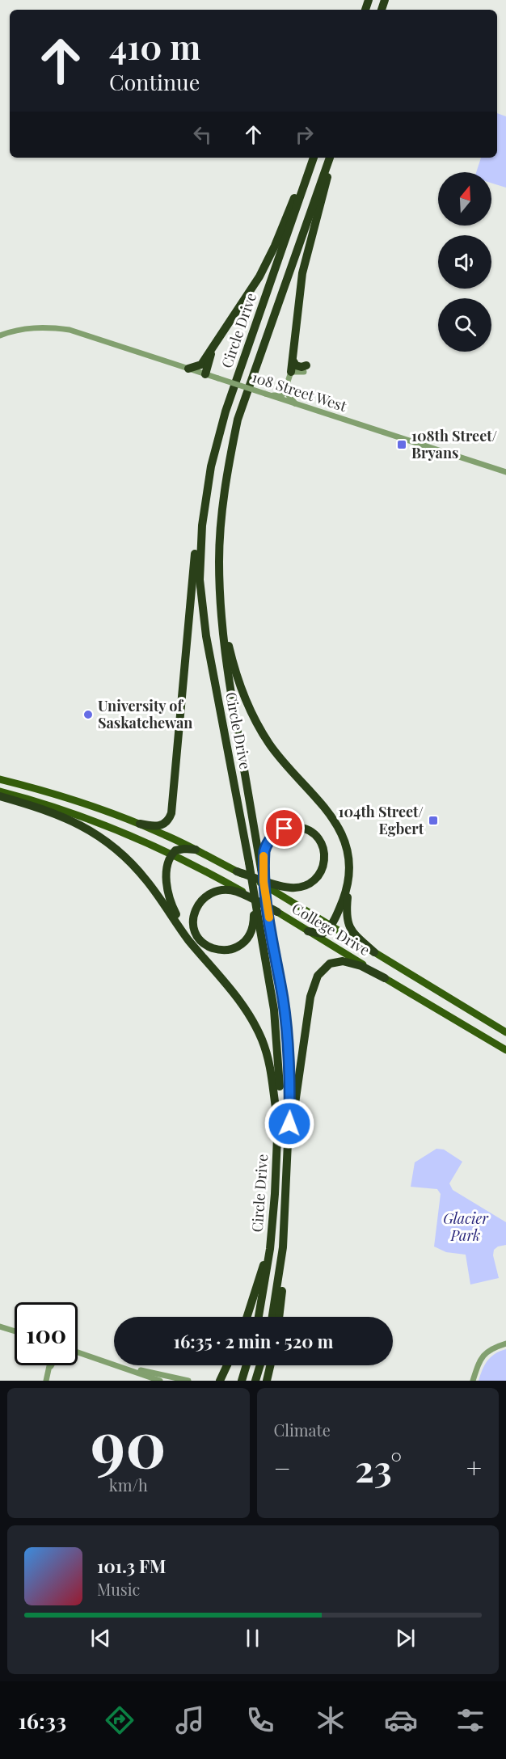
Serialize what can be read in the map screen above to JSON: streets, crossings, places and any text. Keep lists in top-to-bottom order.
{
  "streets": {
    "highway": ["Circle Drive"],
    "main road": ["College Drive"],
    "street": ["108 Street West"]
  },
  "parks": ["Glacier Park"],
  "places": {
    "transit": ["108th Street/ Bryans", "104th Street/ Egbert"],
    "other": ["University of Saskatchewan"]
  },
  "north": "top",
  "page": {
    "turn": ["410 m", "Continue"],
    "limit": "100",
    "trip": "16:35 · 2 min · 520 m",
    "tile": [
      ["90", "km/h"],
      "Climate"
    ],
    "heat": ["−", "23°", "+"],
    "song": ["101.3 FM", "Music"],
    "tabs": "16:33"
  }
}
